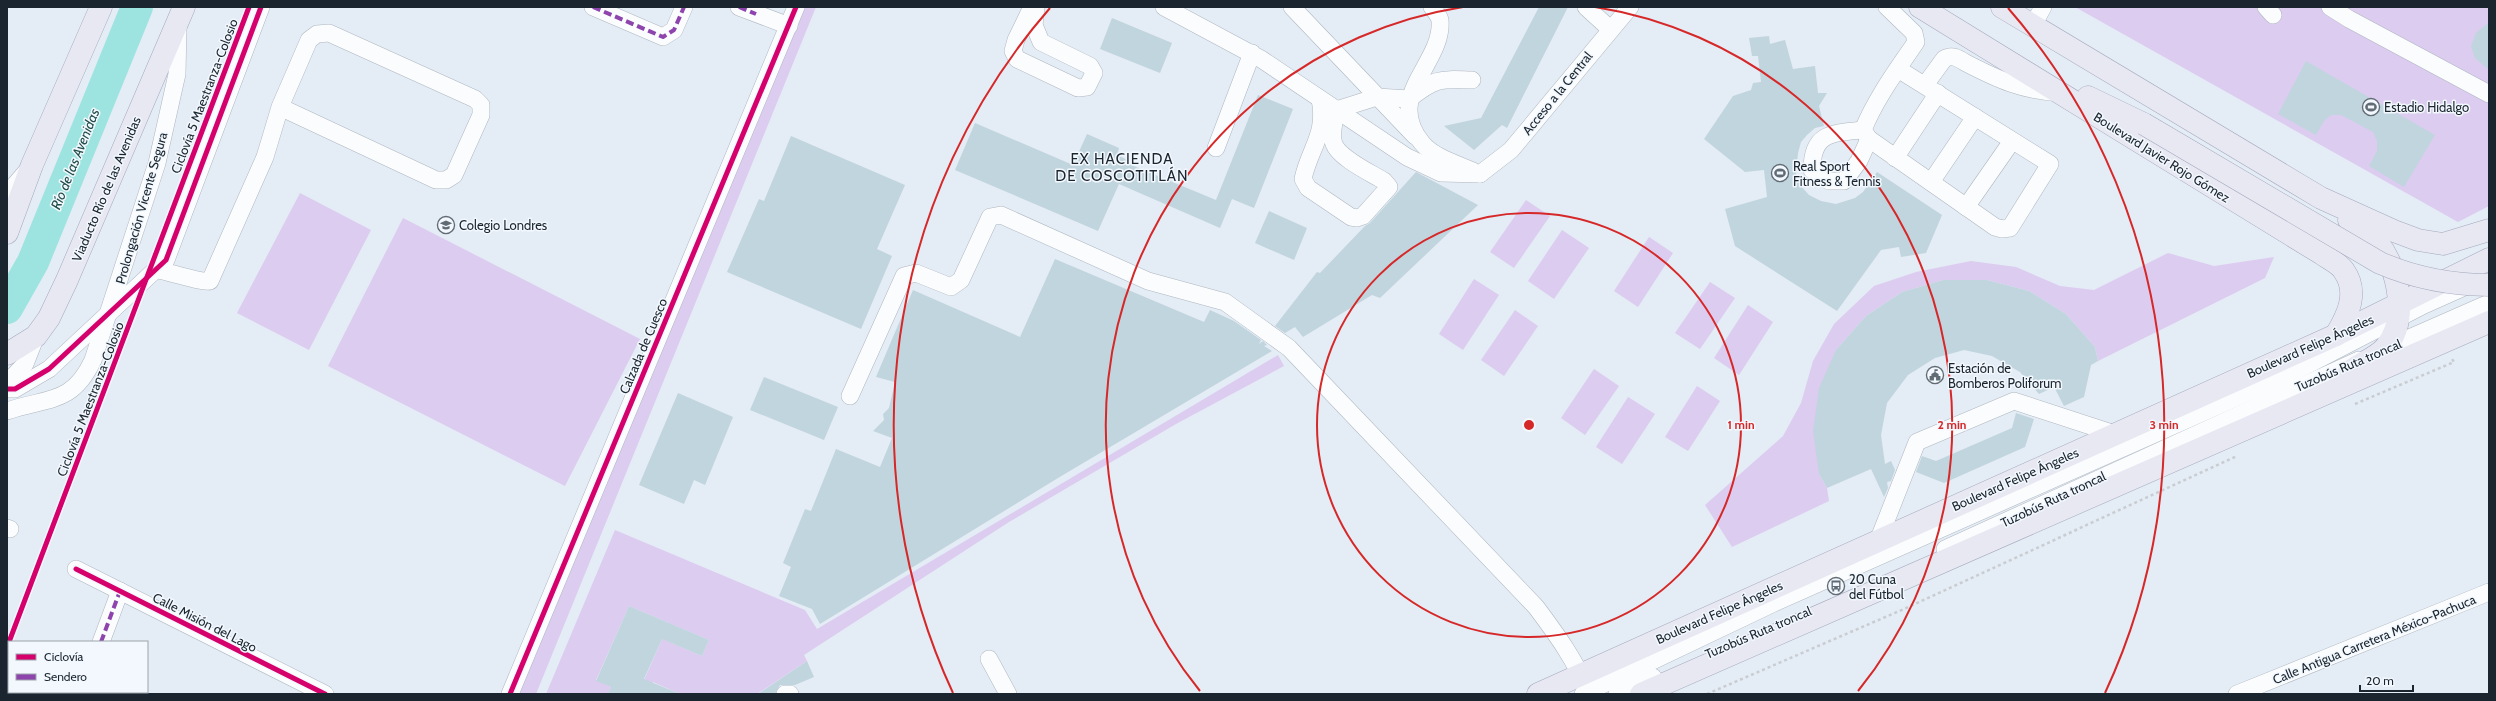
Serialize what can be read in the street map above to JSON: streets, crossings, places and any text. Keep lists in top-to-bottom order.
{
  "streets": {
    "main road": ["Boulevard Javier Rojo Gómez", "Viaducto Río de las Avenidas", "Boulevard Felipe Ángeles"],
    "street": [
      "Acceso a la Central",
      "Prolongación Vicente Segura",
      "Calzada de Cuesco",
      "Tuzobús Ruta troncal",
      "Calle Misión del Lago",
      "Calle Antigua Carretera México-Pachuca"
    ],
    "cycle path": ["Ciclovía 5 Maestranza-Colosio"]
  },
  "crossings": [
    ["Boulevard Javier Rojo Gómez", "Boulevard Felipe Ángeles"],
    ["Viaducto Río de las Avenidas", "Prolongación Vicente Segura"],
    ["Boulevard Felipe Ángeles", "Tuzobús Ruta troncal"]
  ],
  "districts": ["EX HACIENDA DE COSCOTITLÁN"],
  "water": ["Río de las Avenidas"],
  "places": {
    "sports": ["Estadio Hidalgo", "Real Sport Fitness & Tennis"],
    "school or university": ["Colegio Londres"],
    "public building": ["Estación de Bomberos Poliforum"],
    "bus stop": ["20 Cuna del Fútbol"]
  },
  "legend": ["Ciclovía", "Sendero"],
  "scale_bar": "20 m",
  "rings": ["1 min", "2 min", "3 min"]
}
